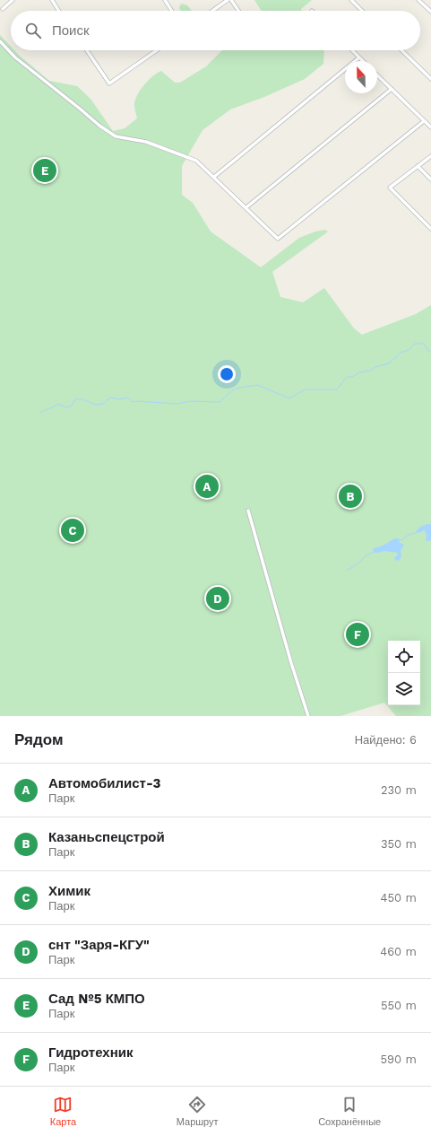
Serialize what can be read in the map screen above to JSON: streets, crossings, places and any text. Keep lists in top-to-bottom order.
{
  "north": "top",
  "page": {
    "search": "Поиск",
    "pins": [
      "E",
      "A",
      "B",
      "C",
      "D",
      "F"
    ],
    "heading": ["Рядом", "Найдено: 6"],
    "list": [
      {
        "mark": "A",
        "name": "Автомобилист-3",
        "note": "Парк",
        "value": "230 m"
      },
      {
        "mark": "B",
        "name": "Казаньспецстрой",
        "note": "Парк",
        "value": "350 m"
      },
      {
        "mark": "C",
        "name": "Химик",
        "note": "Парк",
        "value": "450 m"
      },
      {
        "mark": "D",
        "name": "снт \"Заря-КГУ\"",
        "note": "Парк",
        "value": "460 m"
      },
      {
        "mark": "E",
        "name": "Сад №5 КМПО",
        "note": "Парк",
        "value": "550 m"
      },
      {
        "mark": "F",
        "name": "Гидротехник",
        "note": "Парк",
        "value": "590 m"
      }
    ],
    "nav": ["Карта", "Маршрут", "Сохранённые"]
  }
}
